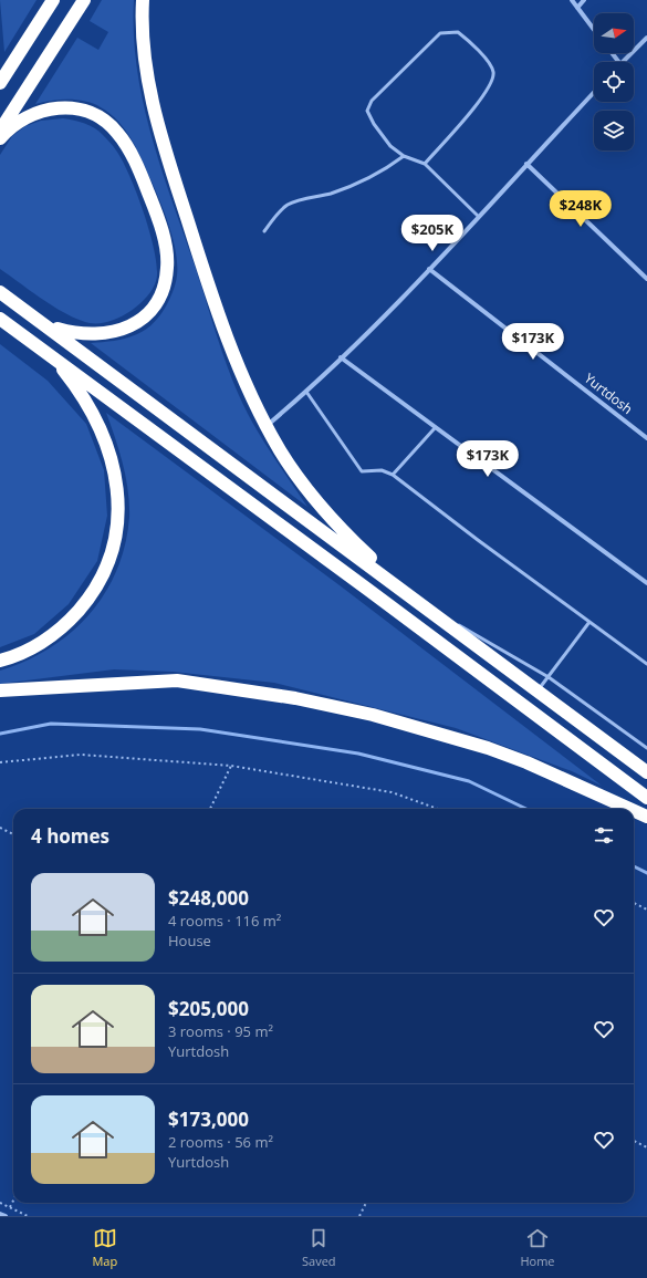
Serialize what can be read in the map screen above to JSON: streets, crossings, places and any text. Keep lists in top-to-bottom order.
{
  "streets": {
    "street": ["Yurtdosh"]
  },
  "north": "right",
  "page": {
    "price": [
      "$248K",
      "$205K",
      "$173K",
      "$173K"
    ],
    "heading": "4 homes",
    "list": [
      {
        "name": "$248,000",
        "note": "4 rooms · 116 m² · House"
      },
      {
        "name": "$205,000",
        "note": "3 rooms · 95 m² · Yurtdosh"
      },
      {
        "name": "$173,000",
        "note": "2 rooms · 56 m² · Yurtdosh"
      }
    ],
    "tabs": ["Map", "Saved", "Home"]
  }
}
